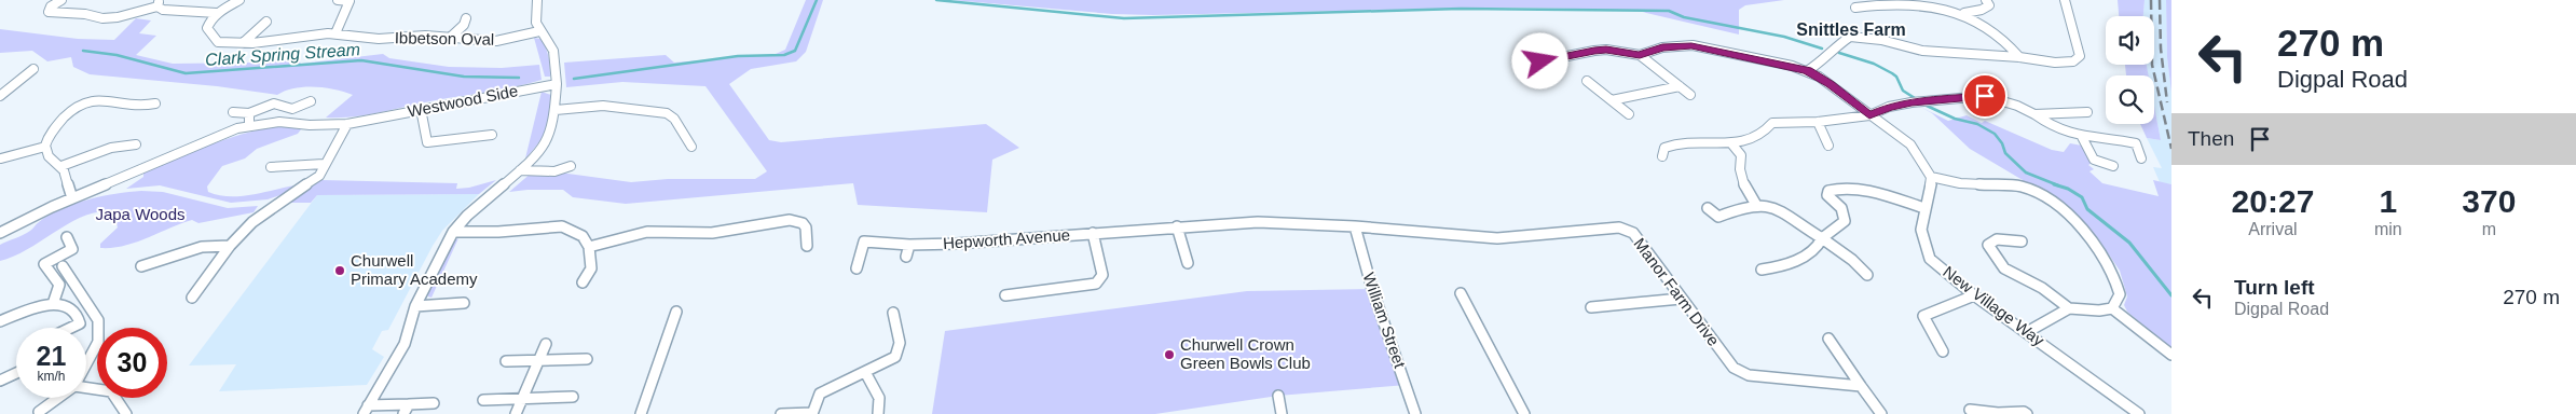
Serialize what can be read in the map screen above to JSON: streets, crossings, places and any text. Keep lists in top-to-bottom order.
{
  "streets": {
    "street": [
      "Ibbetson Oval",
      "Westwood Side",
      "Hepworth Avenue",
      "Manor Farm Drive",
      "New Village Way",
      "William Street"
    ]
  },
  "crossings": [
    ["Hepworth Avenue", "Manor Farm Drive"],
    ["Hepworth Avenue", "William Street"],
    ["Manor Farm Drive", "William Street"]
  ],
  "districts": ["Snittles Farm"],
  "water": ["Clark Spring Stream"],
  "parks": ["Japa Woods"],
  "places": ["Churwell Primary Academy", "Churwell Crown Green Bowls Club"],
  "page": {
    "turn": ["270 m", "Digpal Road"],
    "then": "Then",
    "eta": [
      "20:27",
      "Arrival",
      "1",
      "min",
      "370",
      "m"
    ],
    "list": [
      {
        "name": "Turn left",
        "note": "Digpal Road",
        "value": "270 m"
      }
    ],
    "speed": "21 km/h",
    "limit": "30"
  }
}
